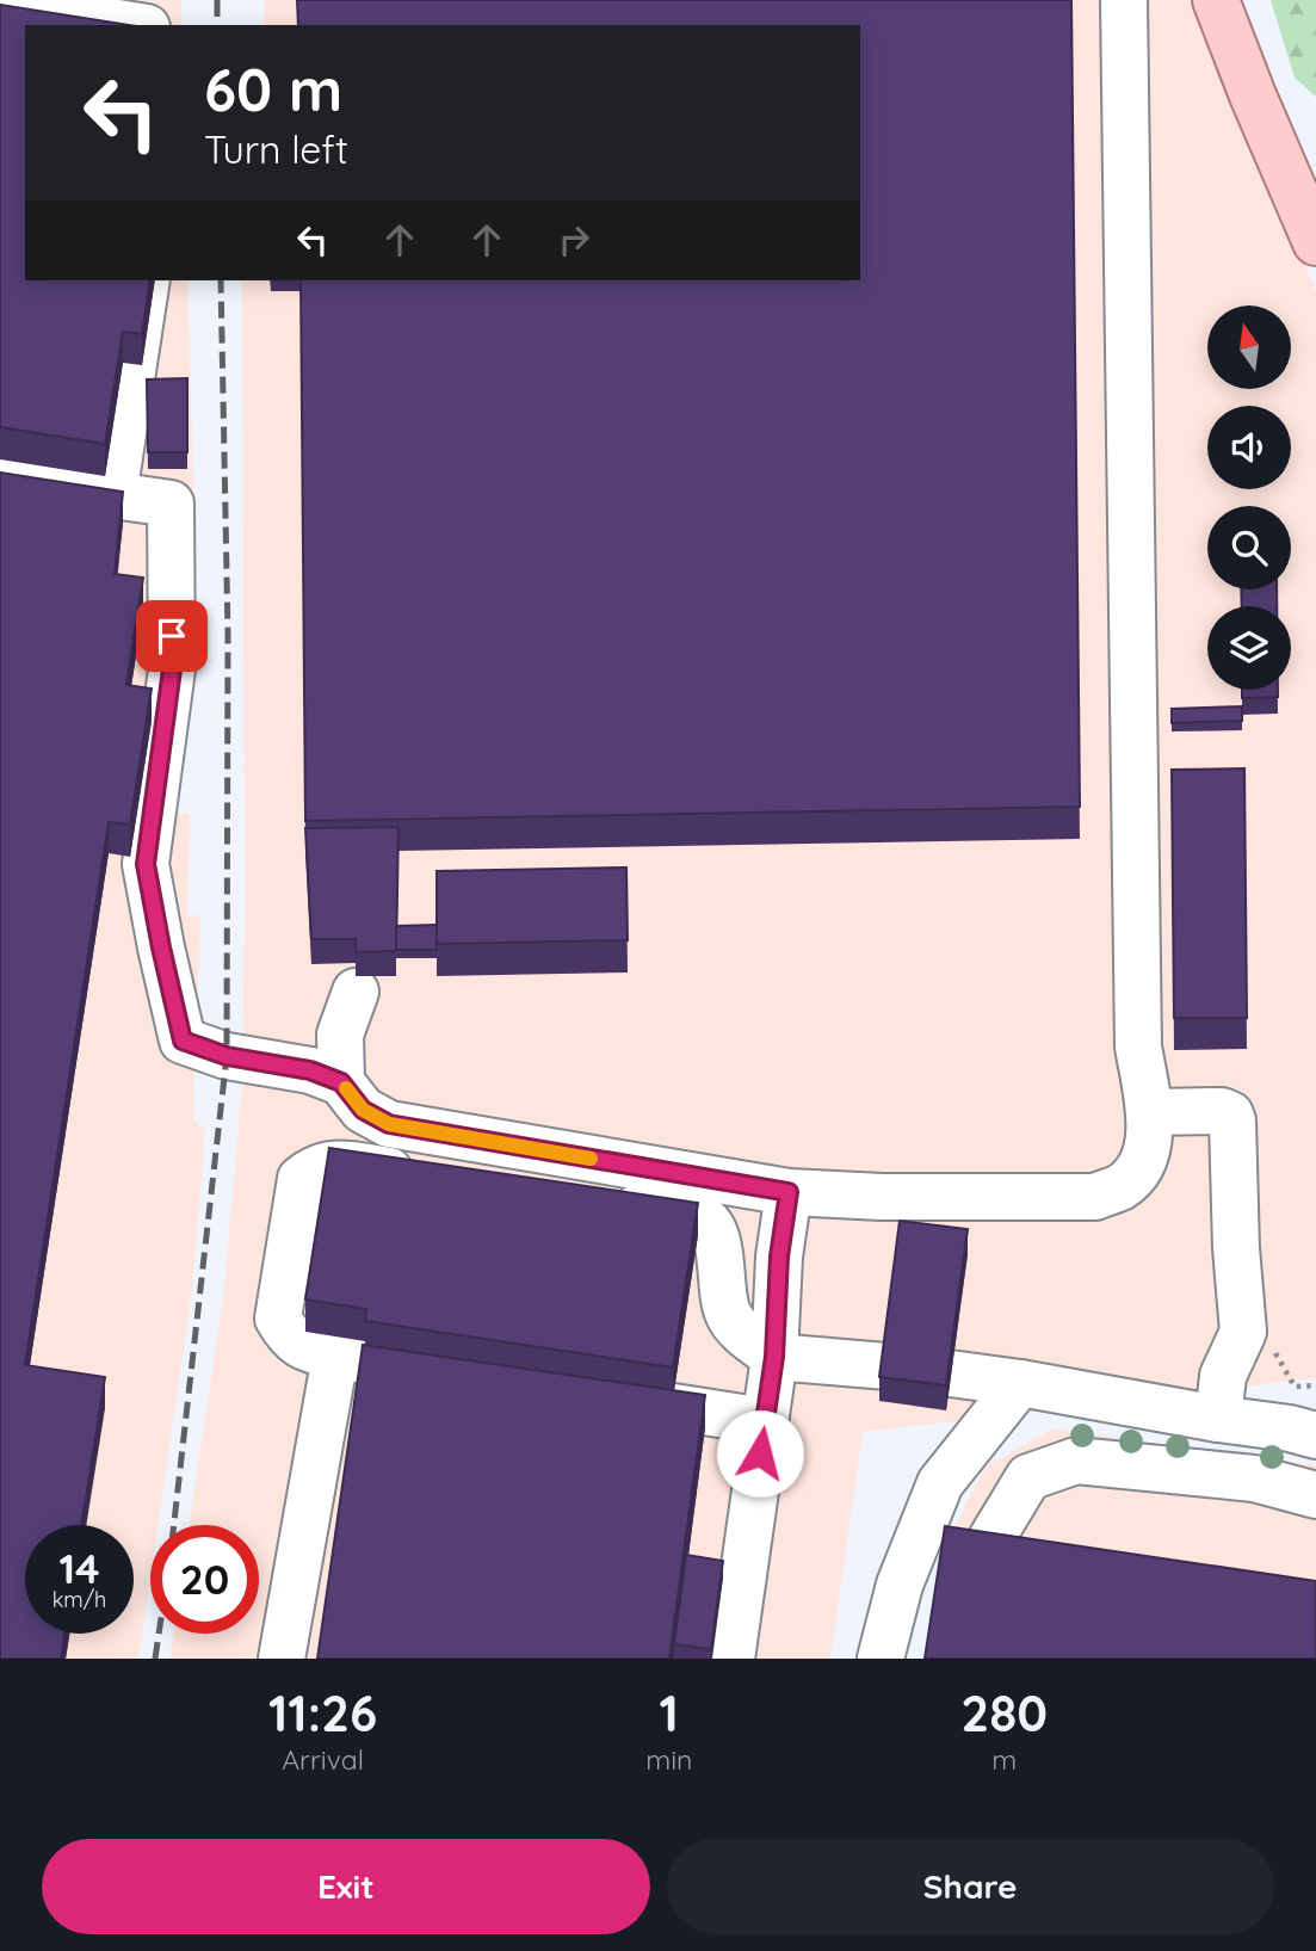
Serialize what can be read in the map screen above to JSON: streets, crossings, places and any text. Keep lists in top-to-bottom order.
{
  "north": "top",
  "page": {
    "turn": ["60 m", "Turn left"],
    "speed": "14 km/h",
    "limit": "20",
    "eta": [
      "11:26",
      "Arrival",
      "1",
      "min",
      "280",
      "m"
    ],
    "buttons": ["Exit", "Share"]
  }
}
